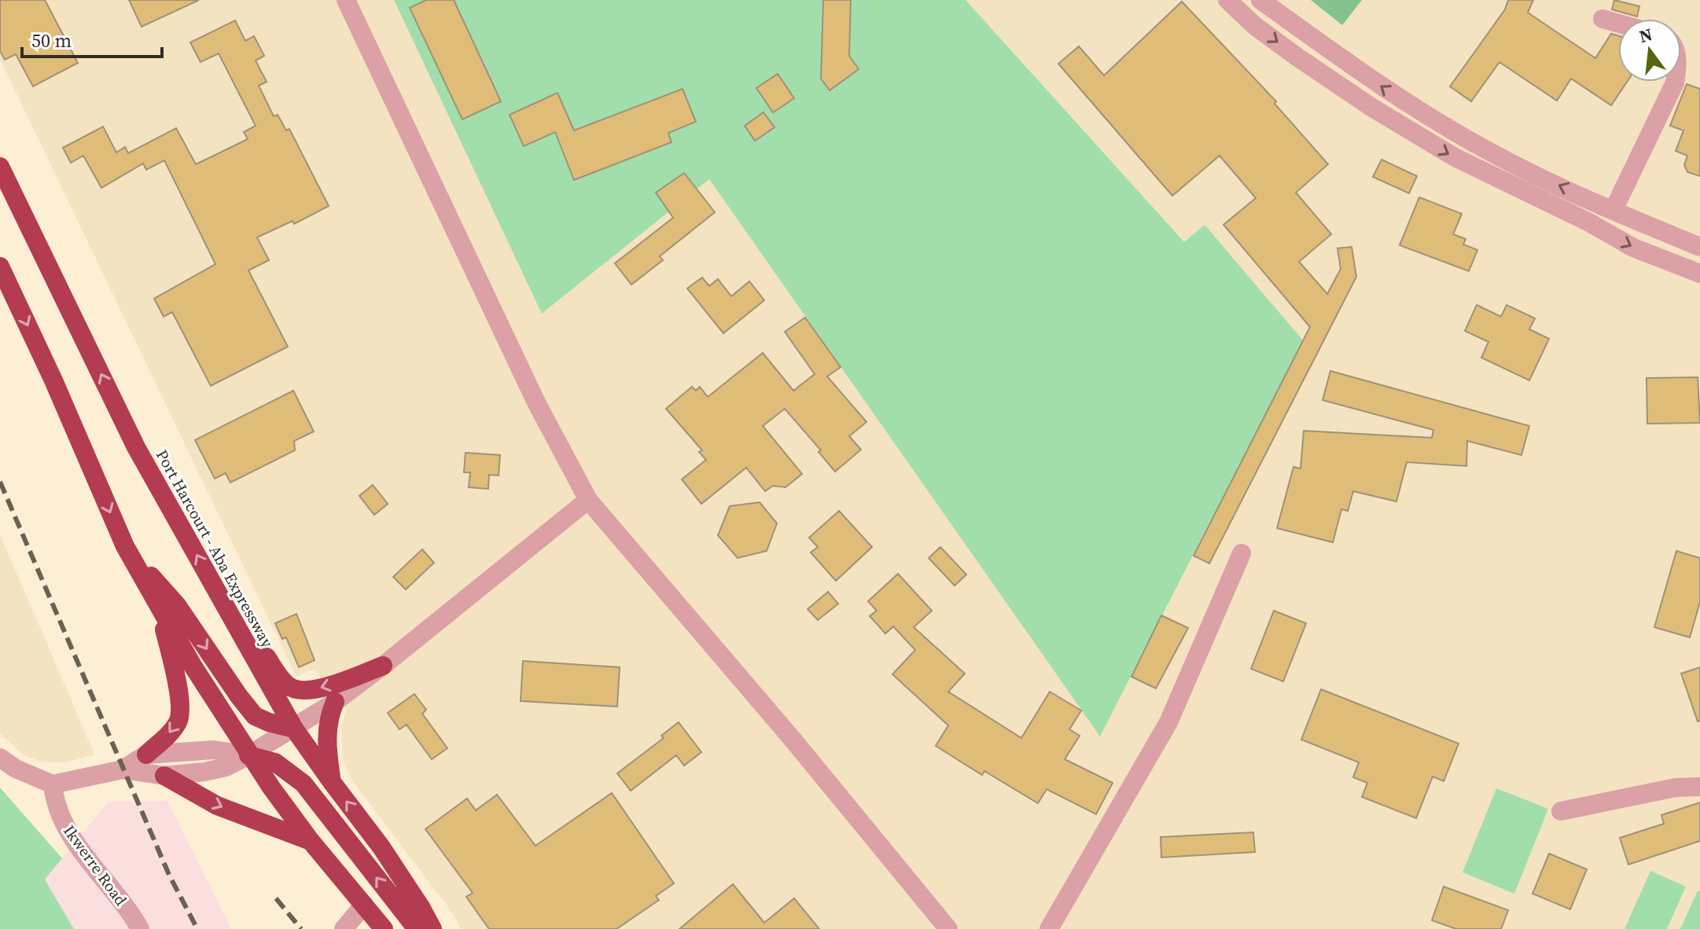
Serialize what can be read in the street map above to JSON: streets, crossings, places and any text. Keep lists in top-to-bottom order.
{
  "streets": {
    "highway": ["Port Harcourt - Aba Expressway"],
    "street": ["Ikwerre Road"]
  },
  "scale_bar": "50 m",
  "north": "top"
}
